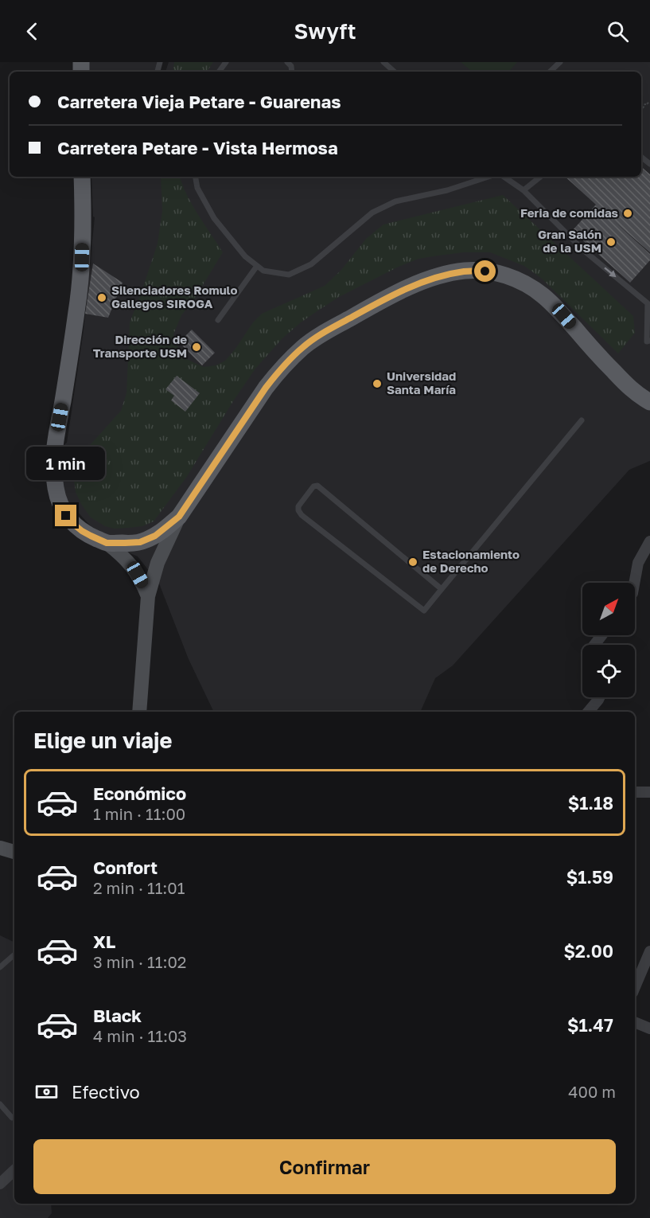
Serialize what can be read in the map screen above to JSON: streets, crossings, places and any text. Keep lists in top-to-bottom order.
{
  "places": [
    "Feria de comidas",
    "Gran Salón de la USM",
    "Silenciadores Romulo Gallegos SIROGA",
    "Dirección de Transporte USM",
    "Universidad Santa María",
    "Estacionamiento de Derecho"
  ],
  "north": "top right",
  "page": {
    "header": "Swyft",
    "banner": ["Carretera Vieja Petare - Guarenas", "Carretera Petare - Vista Hermosa"],
    "bubble": "1 min",
    "heading": "Elige un viaje",
    "list": [
      {
        "name": "Económico",
        "note": "1 min · 11:00",
        "value": "$1.18"
      },
      {
        "name": "Confort",
        "note": "2 min · 11:01",
        "value": "$1.59"
      },
      {
        "name": "XL",
        "note": "3 min · 11:02",
        "value": "$2.00"
      },
      {
        "name": "Black",
        "note": "4 min · 11:03",
        "value": "$1.47"
      }
    ],
    "pay": ["Efectivo", "400 m"],
    "buttons": "Confirmar"
  }
}
